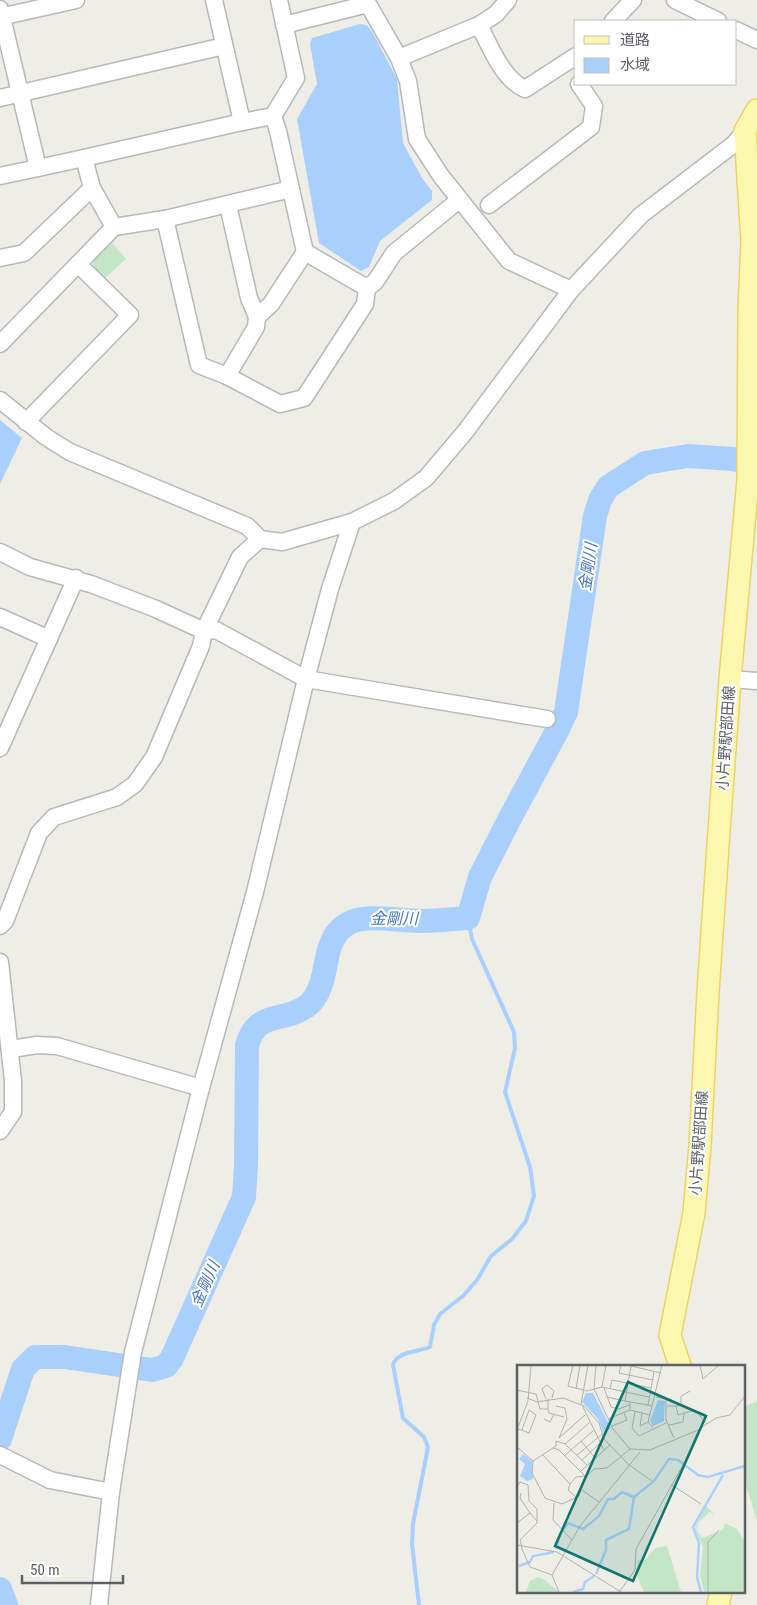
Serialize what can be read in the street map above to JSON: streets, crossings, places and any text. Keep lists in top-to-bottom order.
{
  "streets": {
    "main road": ["小片野駅部田線"]
  },
  "water": ["金剛川"],
  "legend": ["道路", "水域"],
  "scale_bar": "50 m"
}
